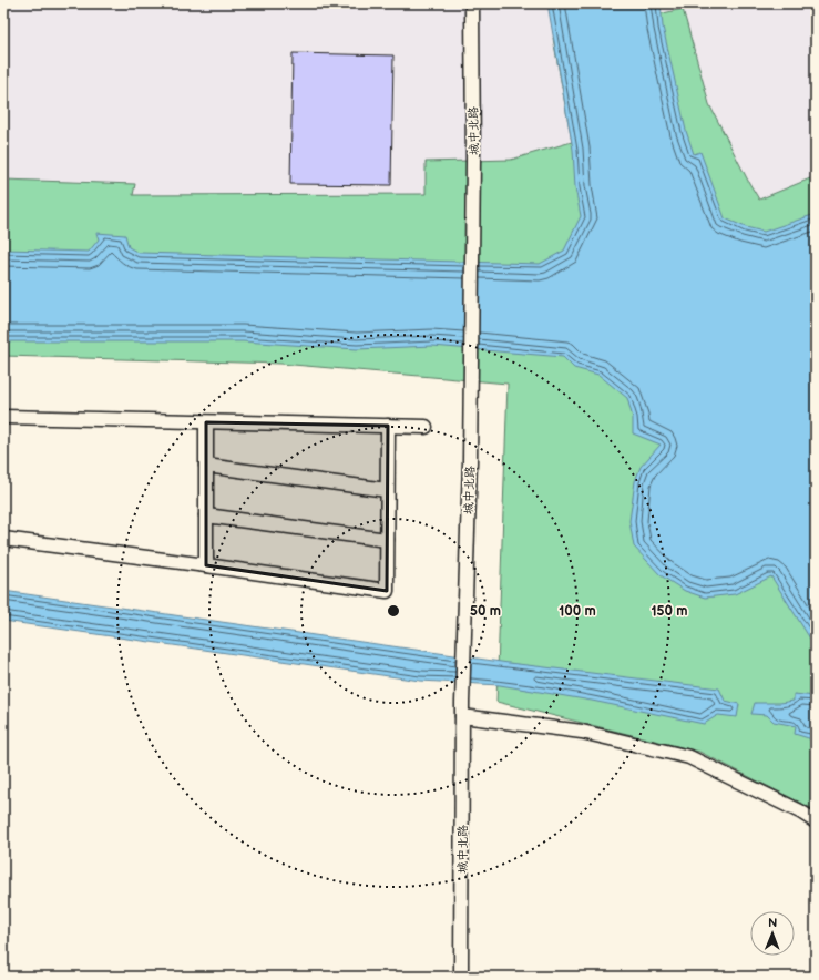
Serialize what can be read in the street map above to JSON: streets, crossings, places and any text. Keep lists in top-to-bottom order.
{
  "streets": {
    "street": ["城中北路"]
  },
  "north": "top",
  "rings": ["50 m", "100 m", "150 m"]
}
